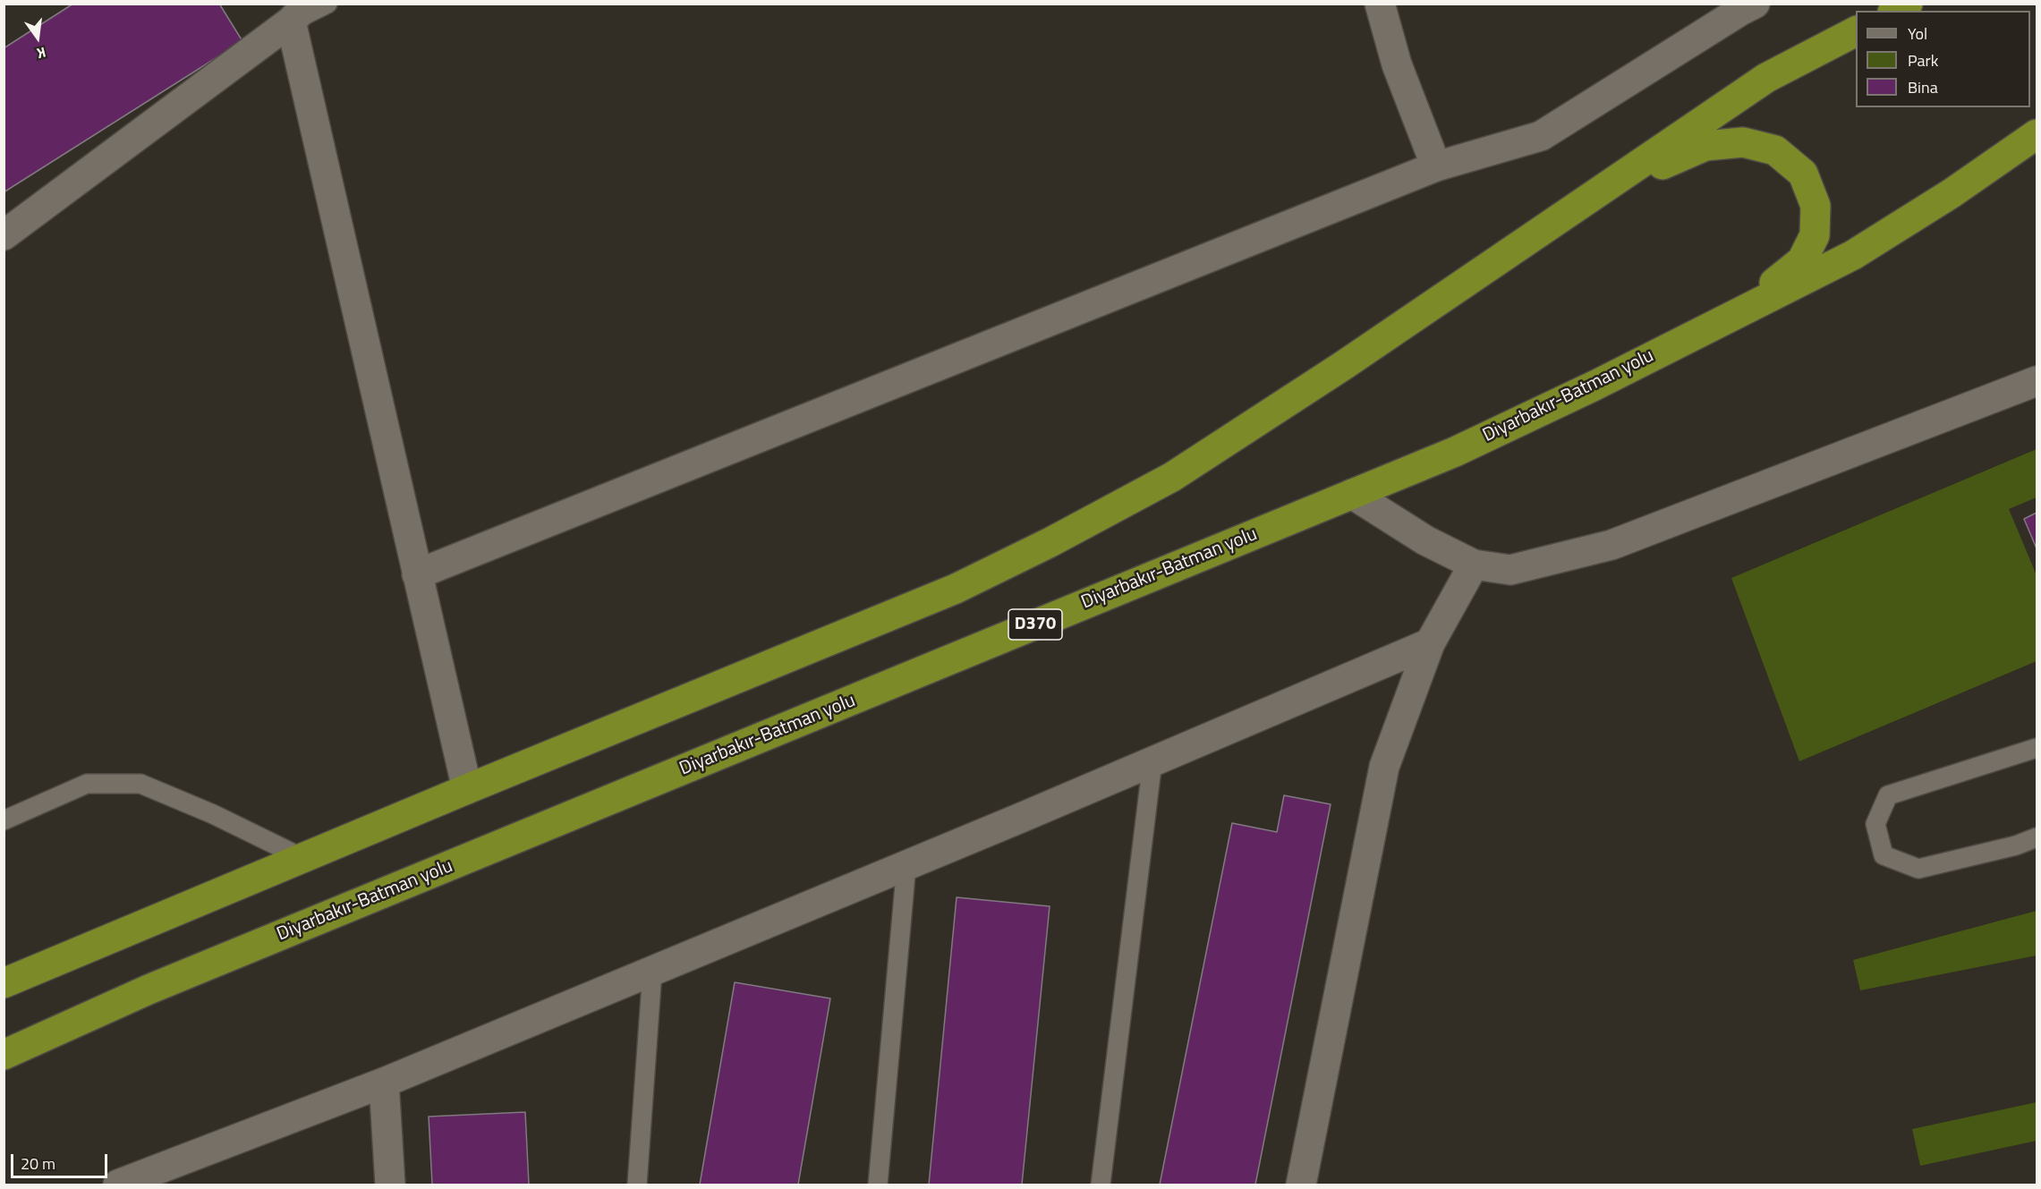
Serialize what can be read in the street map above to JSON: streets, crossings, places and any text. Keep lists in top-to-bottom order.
{
  "streets": {
    "highway": ["Diyarbakır-Batman yolu", "D370"]
  },
  "legend": ["Yol", "Park", "Bina"],
  "scale_bar": "20 m",
  "north": "bottom"
}
